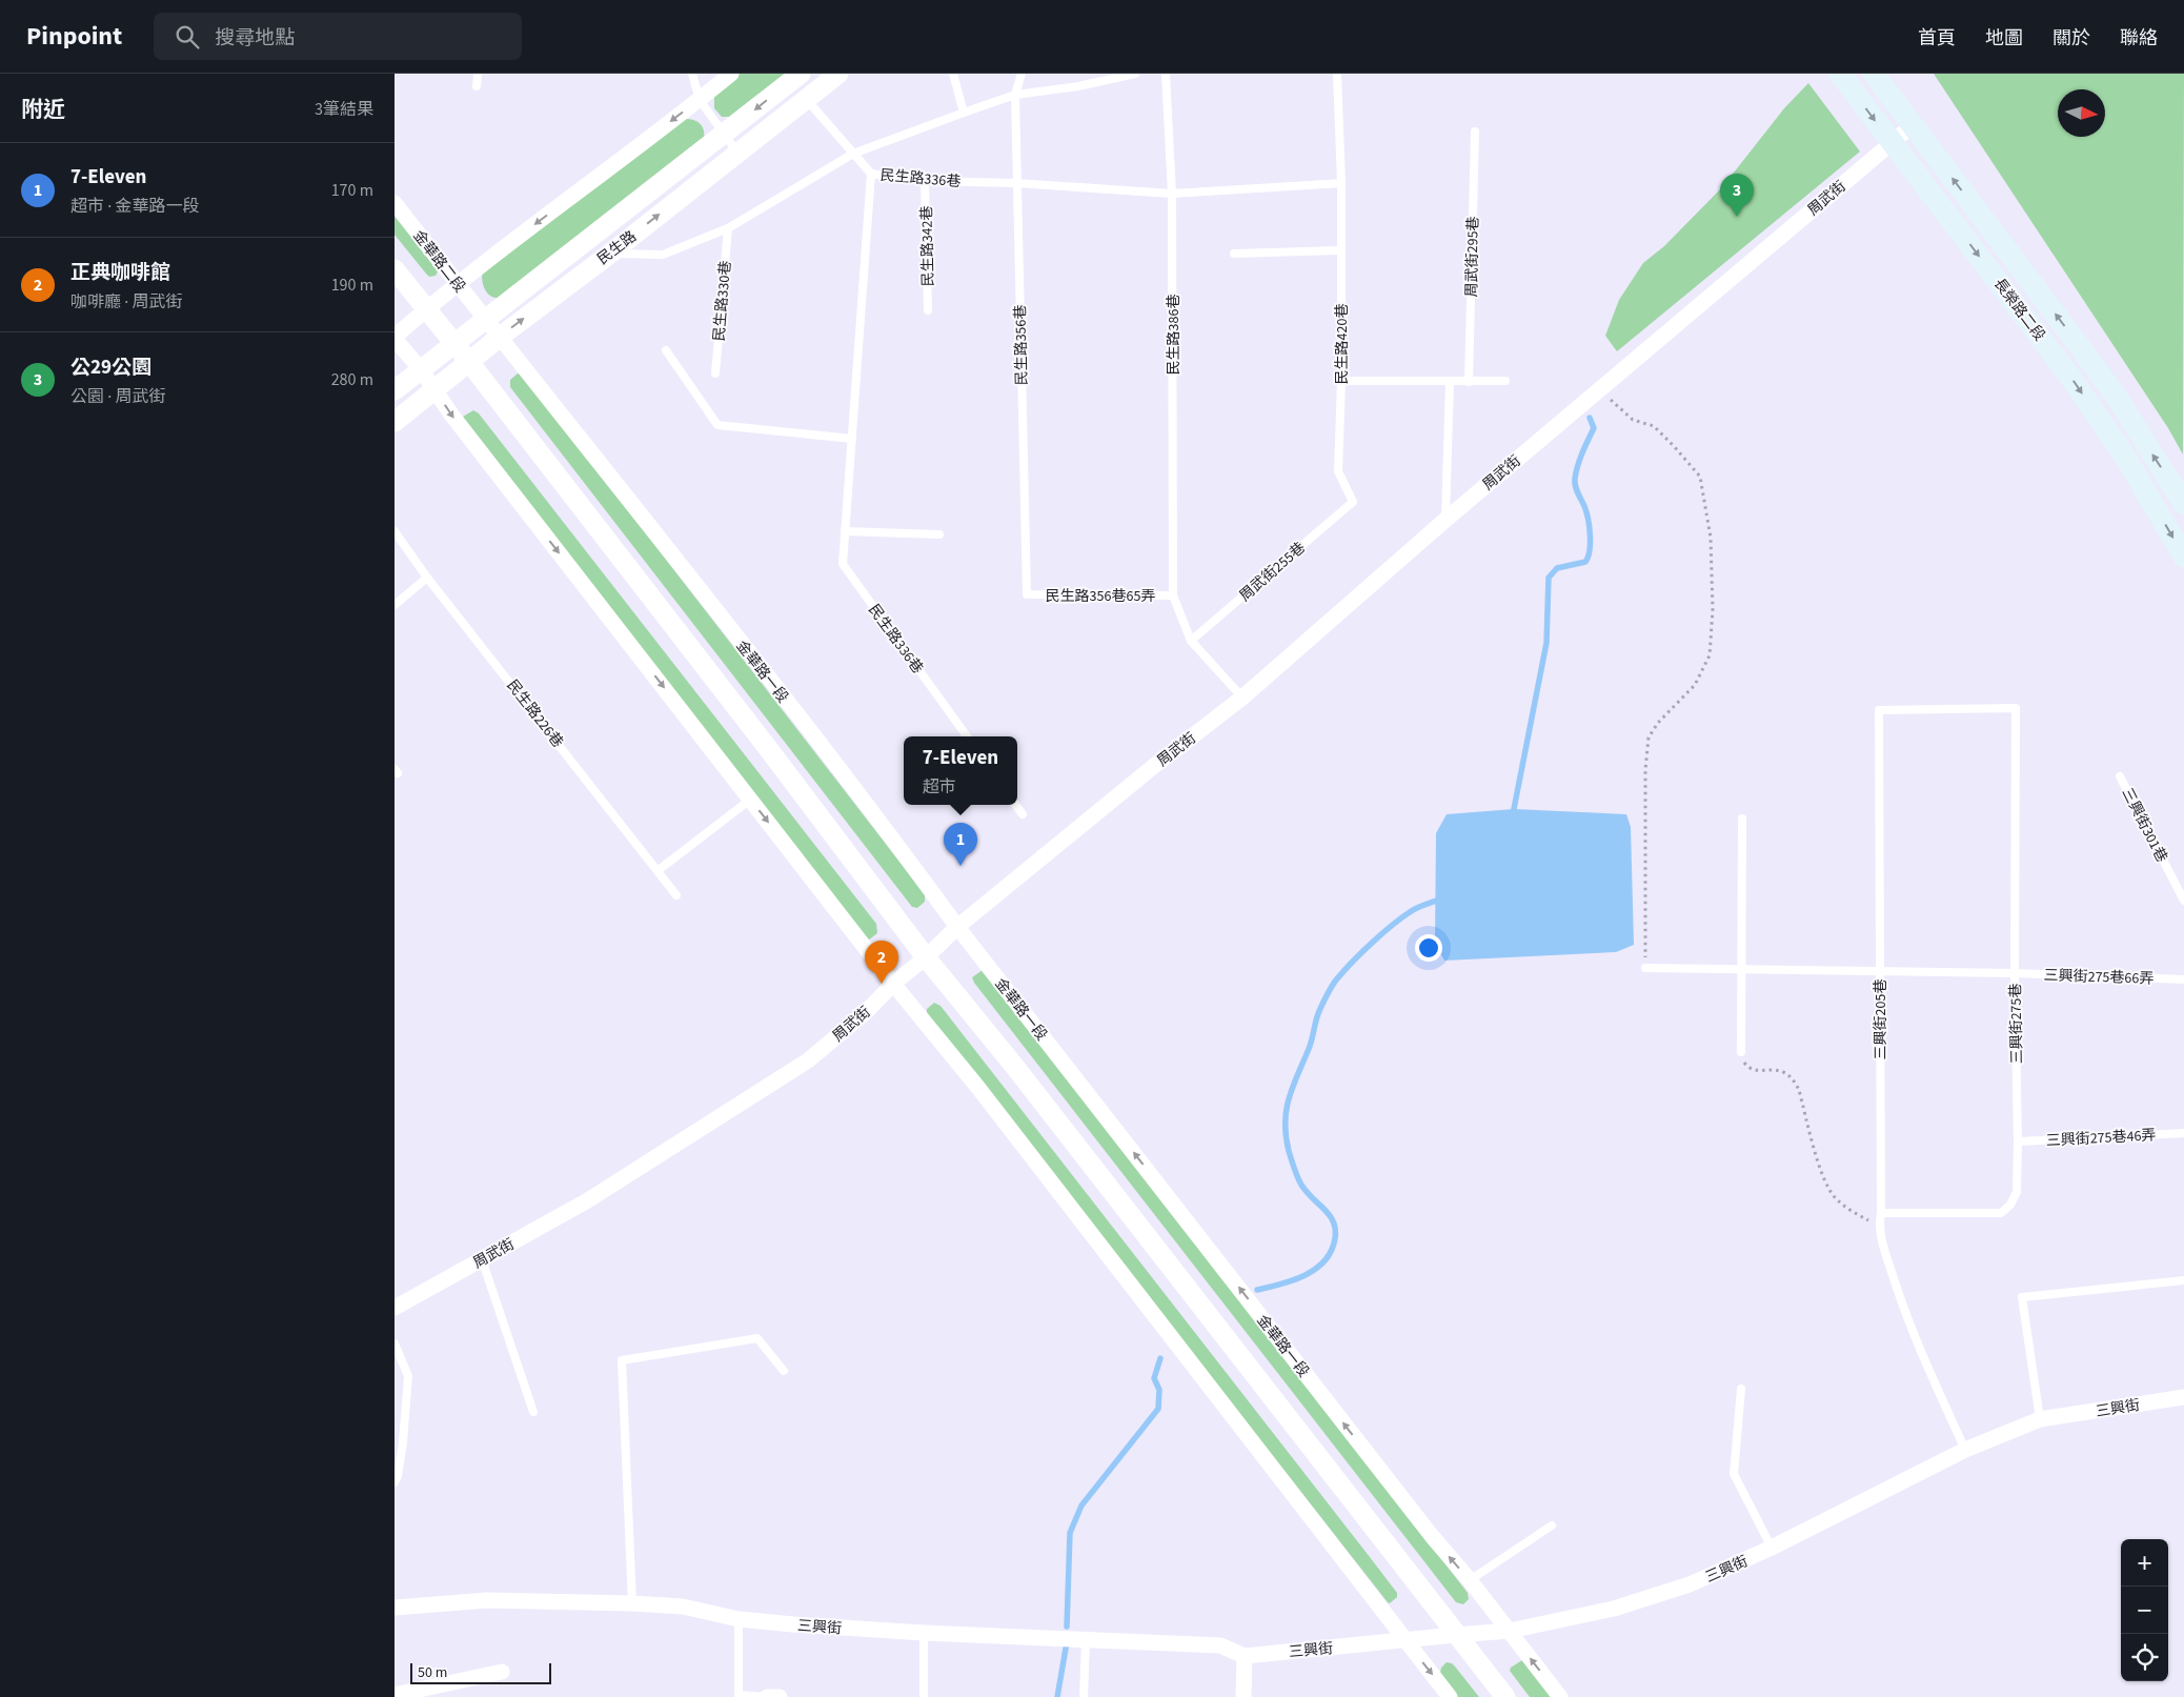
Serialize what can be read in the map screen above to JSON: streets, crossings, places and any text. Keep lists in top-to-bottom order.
{
  "streets": {
    "main road": ["長榮路二段"],
    "street": [
      "周武街",
      "民生路",
      "金華路二段",
      "金華路一段",
      "三興街"
    ],
    "lane": [
      "民生路336巷",
      "民生路342巷",
      "周武街295巷",
      "民生路330巷",
      "民生路386巷",
      "民生路420巷",
      "民生路356巷",
      "周武街255巷",
      "民生路356巷65弄",
      "民生路226巷",
      "三興街301巷",
      "三興街275巷66弄",
      "三興街205巷",
      "三興街275巷",
      "三興街275巷46弄"
    ]
  },
  "crossings": [
    ["民生路336巷", "民生路342巷"],
    ["民生路336巷", "民生路386巷"],
    ["民生路336巷", "民生路356巷"],
    ["周武街", "長榮路二段"],
    ["周武街", "金華路一段"],
    ["民生路", "金華路二段"],
    ["民生路", "金華路一段"],
    ["金華路二段", "金華路一段"],
    ["民生路386巷", "民生路356巷65弄"],
    ["民生路420巷", "周武街255巷"],
    ["民生路356巷", "民生路356巷65弄"],
    ["金華路一段", "三興街"],
    ["三興街275巷66弄", "三興街205巷"],
    ["三興街275巷66弄", "三興街275巷"],
    ["三興街205巷", "三興街275巷"],
    ["三興街205巷", "三興街"],
    ["三興街275巷", "三興街275巷46弄"]
  ],
  "scale_bar": "50 m",
  "north": "right",
  "page": {
    "header": "Pinpoint",
    "search": "搜尋地點",
    "nav": [
      "首頁",
      "地圖",
      "關於",
      "聯絡"
    ],
    "heading": ["附近", "3筆結果"],
    "list": [
      {
        "mark": "1",
        "name": "7-Eleven",
        "note": "超市 · 金華路一段",
        "value": "170 m"
      },
      {
        "mark": "2",
        "name": "正典咖啡館",
        "note": "咖啡廳 · 周武街",
        "value": "190 m"
      },
      {
        "mark": "3",
        "name": "公29公園",
        "note": "公園 · 周武街",
        "value": "280 m"
      }
    ],
    "pins": ["3", "1", "2"],
    "popup": ["7-Eleven", "超市"],
    "map_buttons": ["+", "−"],
    "scale": "50 m"
  }
}
